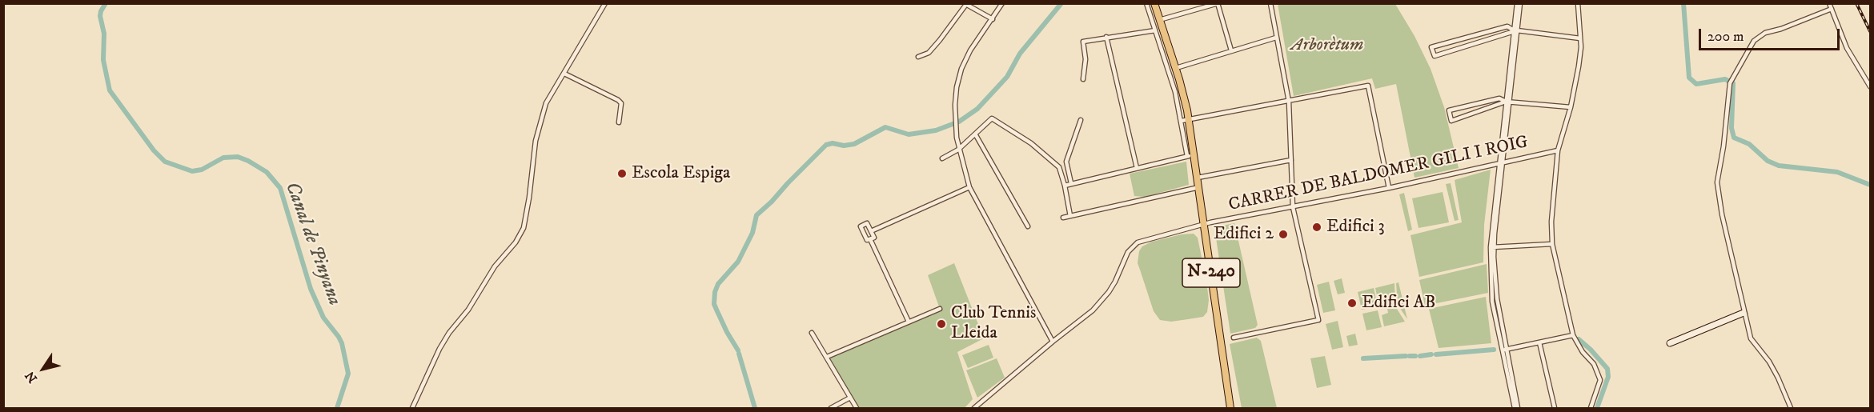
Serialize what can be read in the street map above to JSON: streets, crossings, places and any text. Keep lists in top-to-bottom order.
{
  "streets": {
    "main road": ["N-240"],
    "street": ["CARRER DE BALDOMER GILI I ROIG"]
  },
  "crossings": [
    ["CARRER DE BALDOMER GILI I ROIG", "N-240"]
  ],
  "water": ["Canal de Pinyana"],
  "parks": ["Arborètum"],
  "places": [
    "Escola Espiga",
    "Edifici 3",
    "Edifici 2",
    "Edifici AB",
    "Club Tennis Lleida"
  ],
  "scale_bar": "200 m",
  "north": "bottom left"
}
